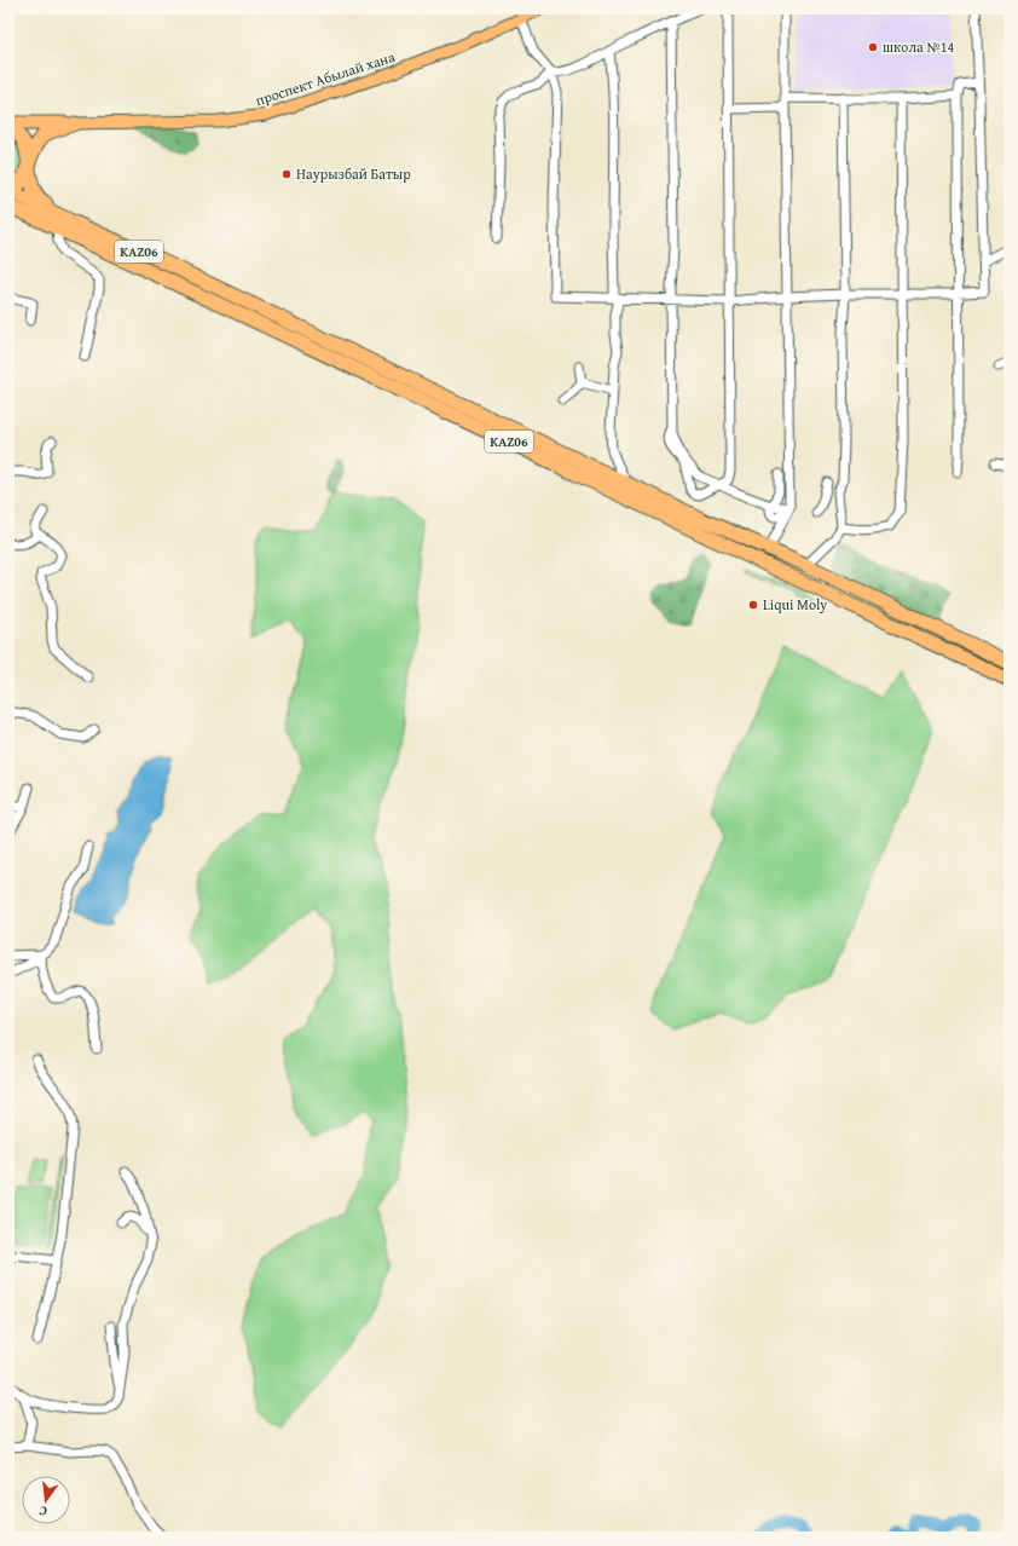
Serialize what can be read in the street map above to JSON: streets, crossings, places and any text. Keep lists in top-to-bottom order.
{
  "streets": {
    "highway": ["KАZ06"],
    "main road": ["проспект Абылай хана"]
  },
  "places": ["школа №14", "Наурызбай Батыр", "Liqui Moly"],
  "north": "bottom"
}
